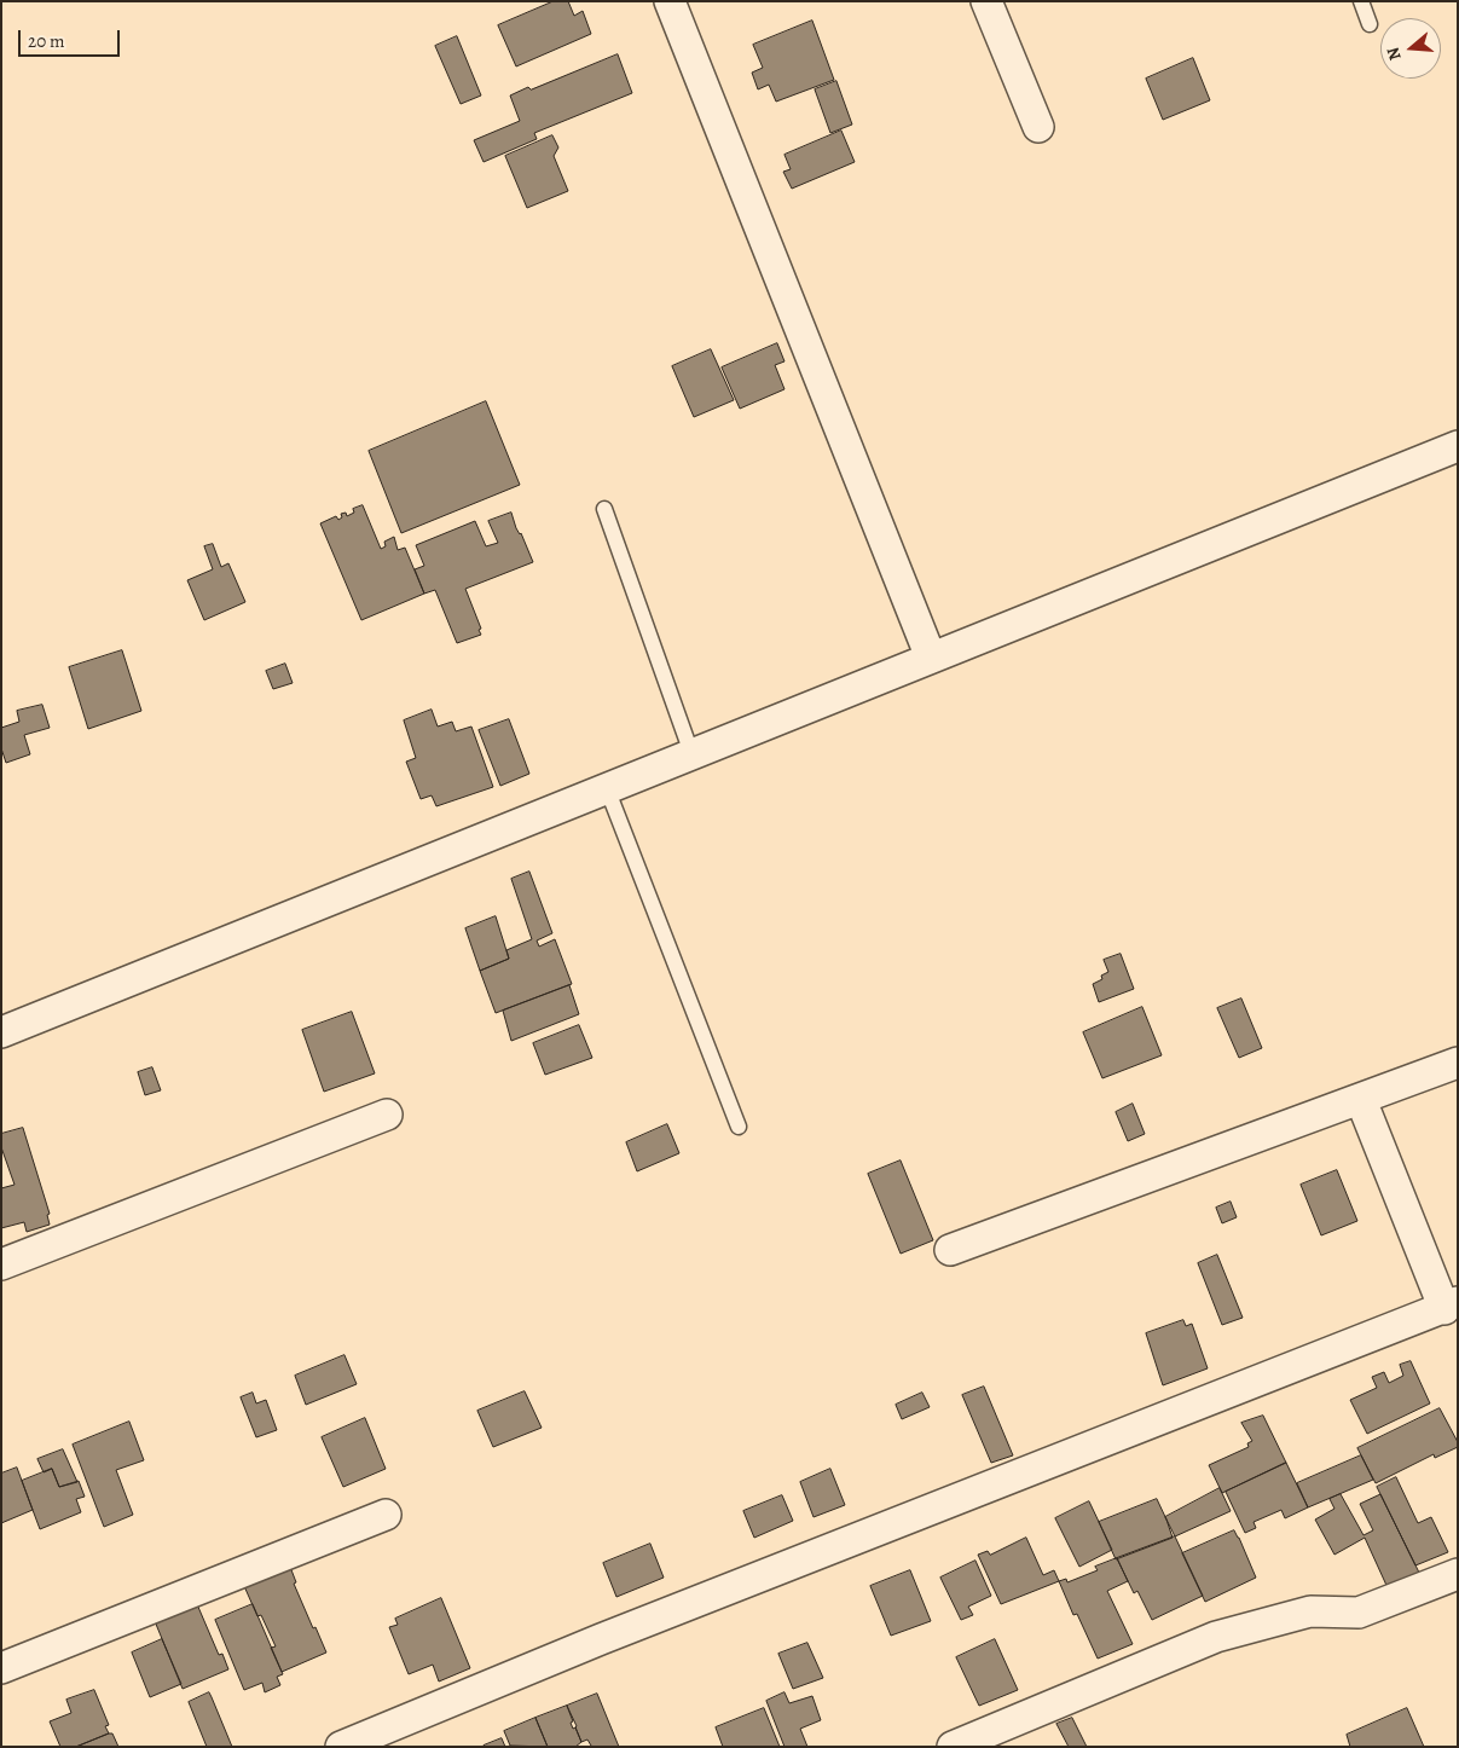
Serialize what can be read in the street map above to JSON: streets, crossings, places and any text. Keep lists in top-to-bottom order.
{
  "scale_bar": "20 m",
  "north": "left"
}
